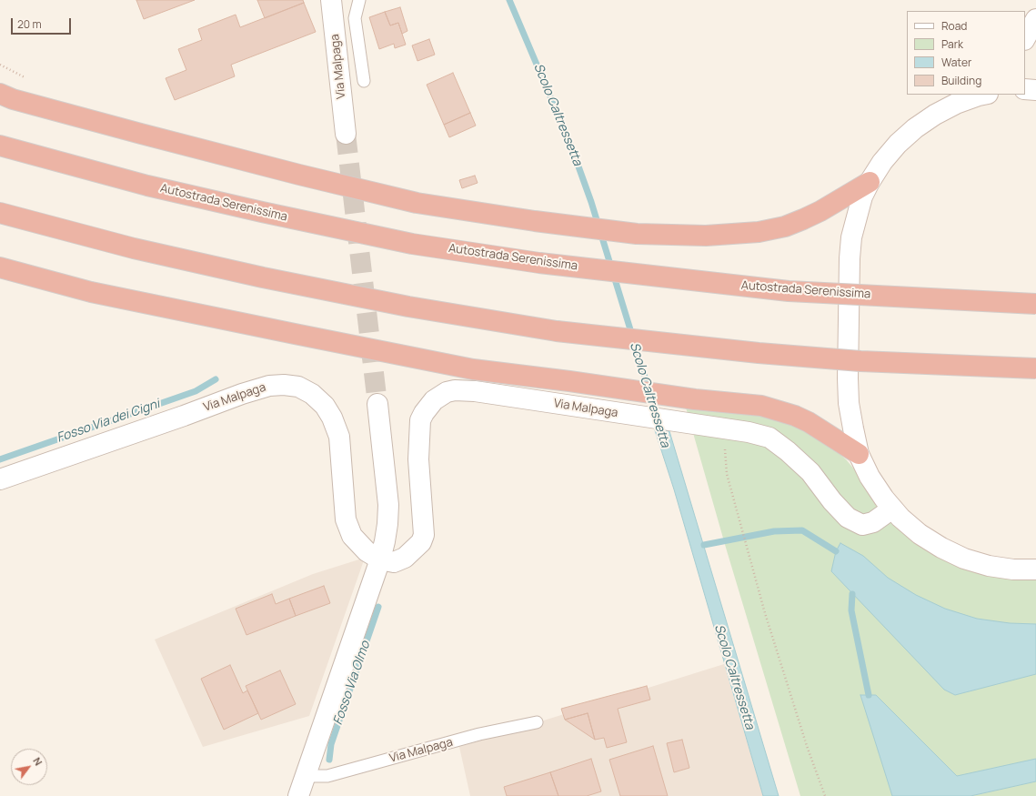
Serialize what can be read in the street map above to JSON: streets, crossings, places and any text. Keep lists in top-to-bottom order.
{
  "streets": {
    "highway": ["Autostrada Serenissima"],
    "street": ["Via Malpaga"]
  },
  "water": ["Scolo Caltressetta", "Fosso Via dei Cigni", "Fosso Via Olmo"],
  "legend": [
    "Road",
    "Park",
    "Water",
    "Building"
  ],
  "scale_bar": "20 m",
  "north": "top right"
}
